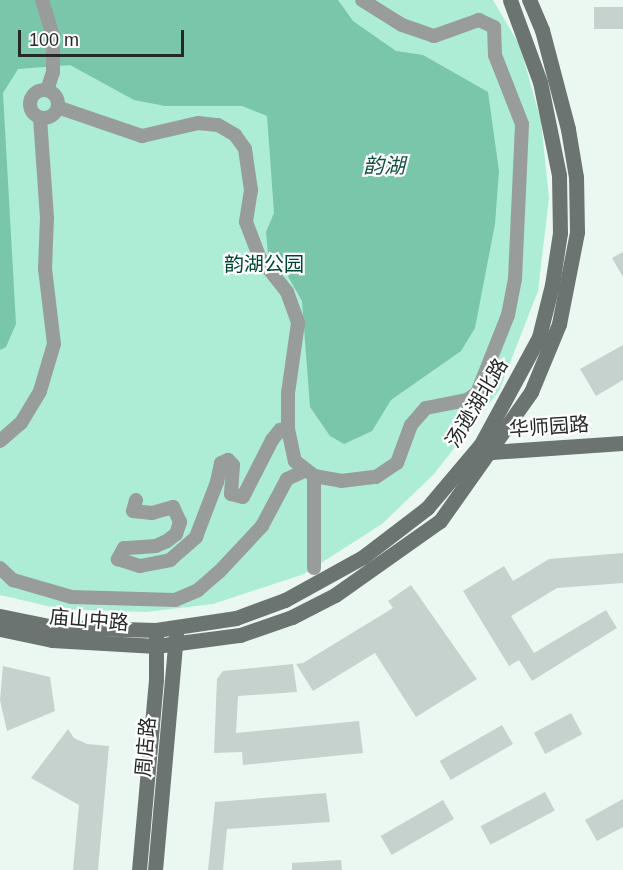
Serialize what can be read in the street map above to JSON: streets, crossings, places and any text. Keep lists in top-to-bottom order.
{
  "streets": {
    "street": [
      "汤逊湖北路",
      "华师园路",
      "庙山中路",
      "周店路"
    ]
  },
  "crossings": [
    ["汤逊湖北路", "华师园路"],
    ["汤逊湖北路", "庙山中路"],
    ["汤逊湖北路", "周店路"],
    ["庙山中路", "周店路"]
  ],
  "water": ["韵湖"],
  "parks": ["韵湖公园"],
  "scale_bar": "100 m"
}
